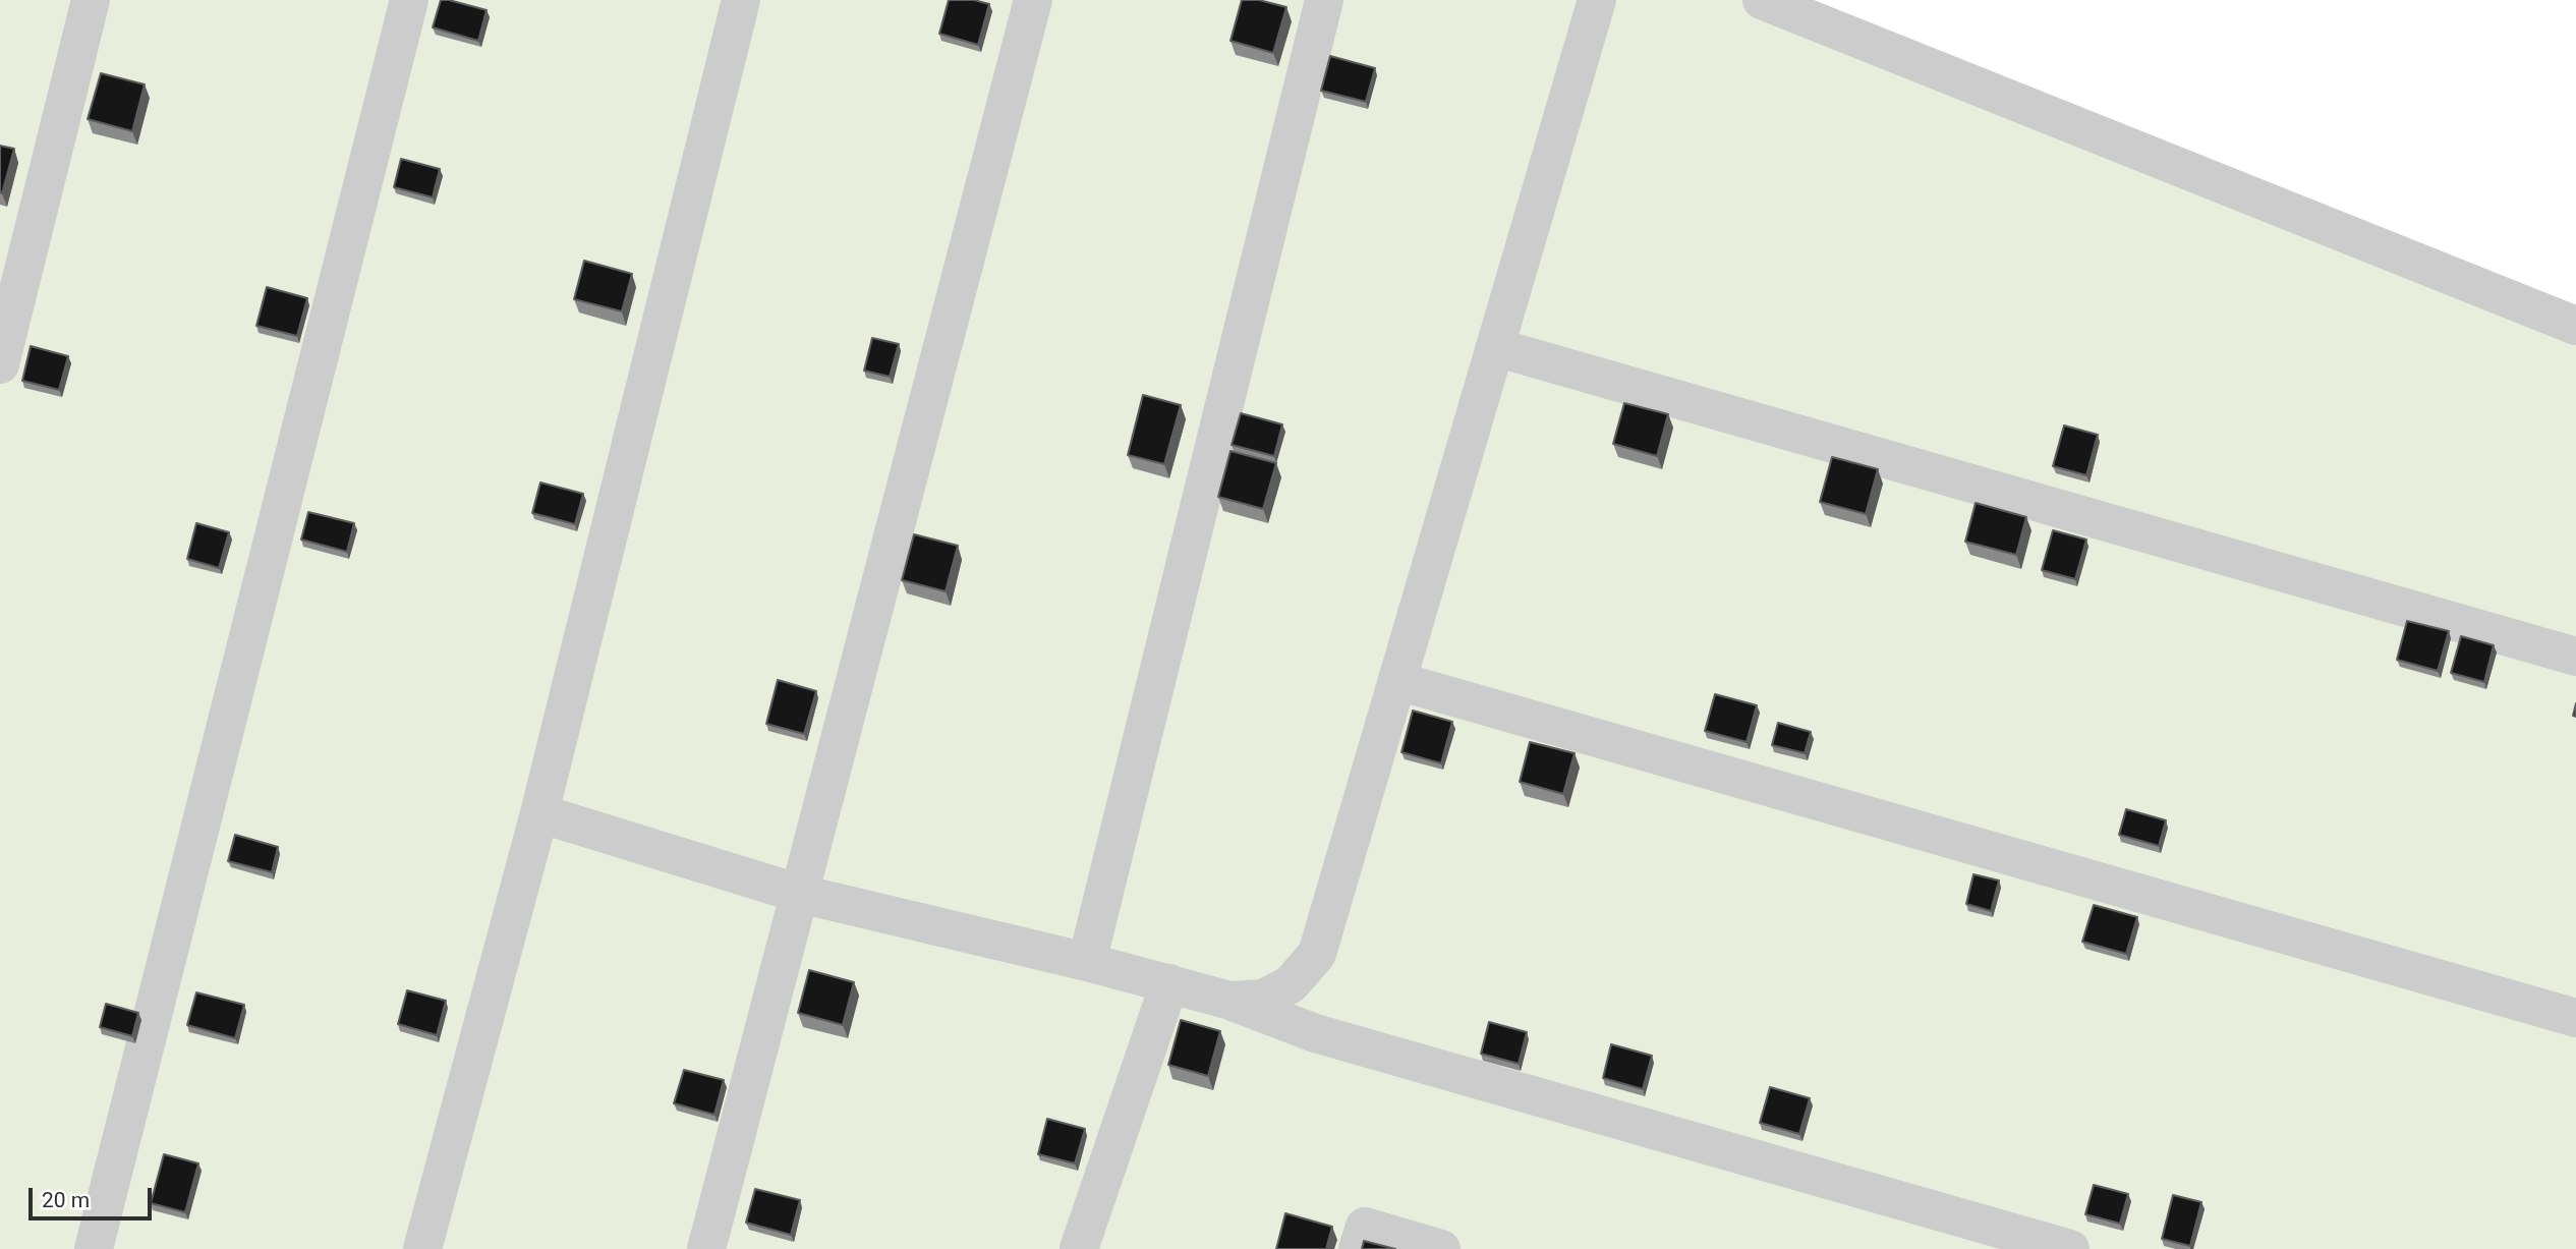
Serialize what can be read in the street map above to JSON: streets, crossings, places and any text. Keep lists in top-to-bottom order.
{
  "scale_bar": "20 m"
}
